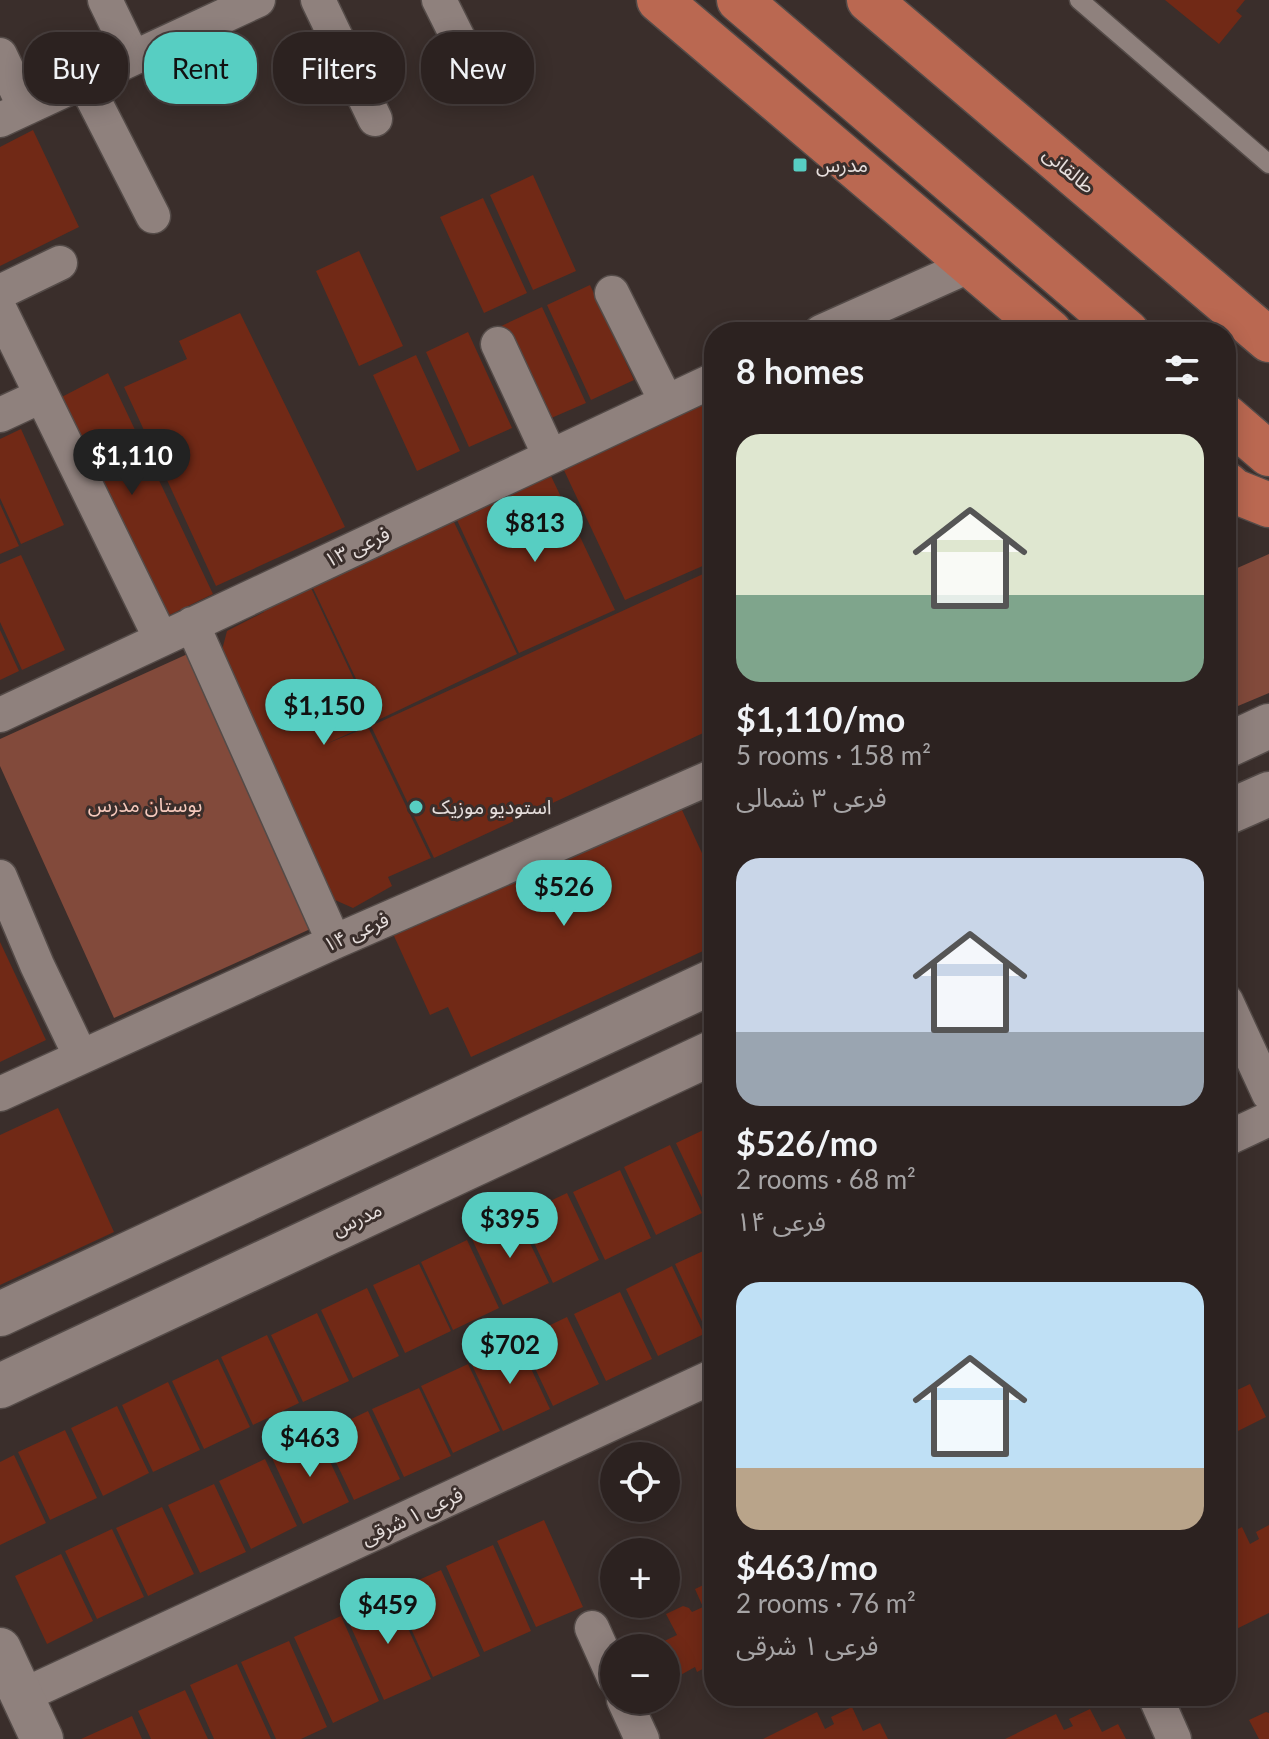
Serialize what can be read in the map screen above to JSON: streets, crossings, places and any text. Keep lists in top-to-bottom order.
{
  "streets": {
    "main road": ["طالقانی", "مدرس"],
    "street": ["فرعی ۱۳", "فرعی ۱۴", "فرعی ۱ شرقی"]
  },
  "parks": ["بوستان مدرس"],
  "places": {
    "transit": ["مدرس"],
    "other": ["استودیو موزیک"]
  },
  "page": {
    "chip": [
      "Buy",
      "Rent",
      "Filters",
      "New"
    ],
    "heading": "8 homes",
    "list": [
      {
        "name": "$1,110/mo",
        "note": "5 rooms · 158 m² · فرعی ۳ شمالی"
      },
      {
        "name": "$526/mo",
        "note": "2 rooms · 68 m² · فرعی ۱۴"
      },
      {
        "name": "$463/mo",
        "note": "2 rooms · 76 m² · فرعی ۱ شرقی"
      }
    ],
    "price": [
      "$1,110",
      "$813",
      "$1,150",
      "$526",
      "$395",
      "$702",
      "$463",
      "$459"
    ],
    "map_buttons": ["+", "−"]
  }
}
